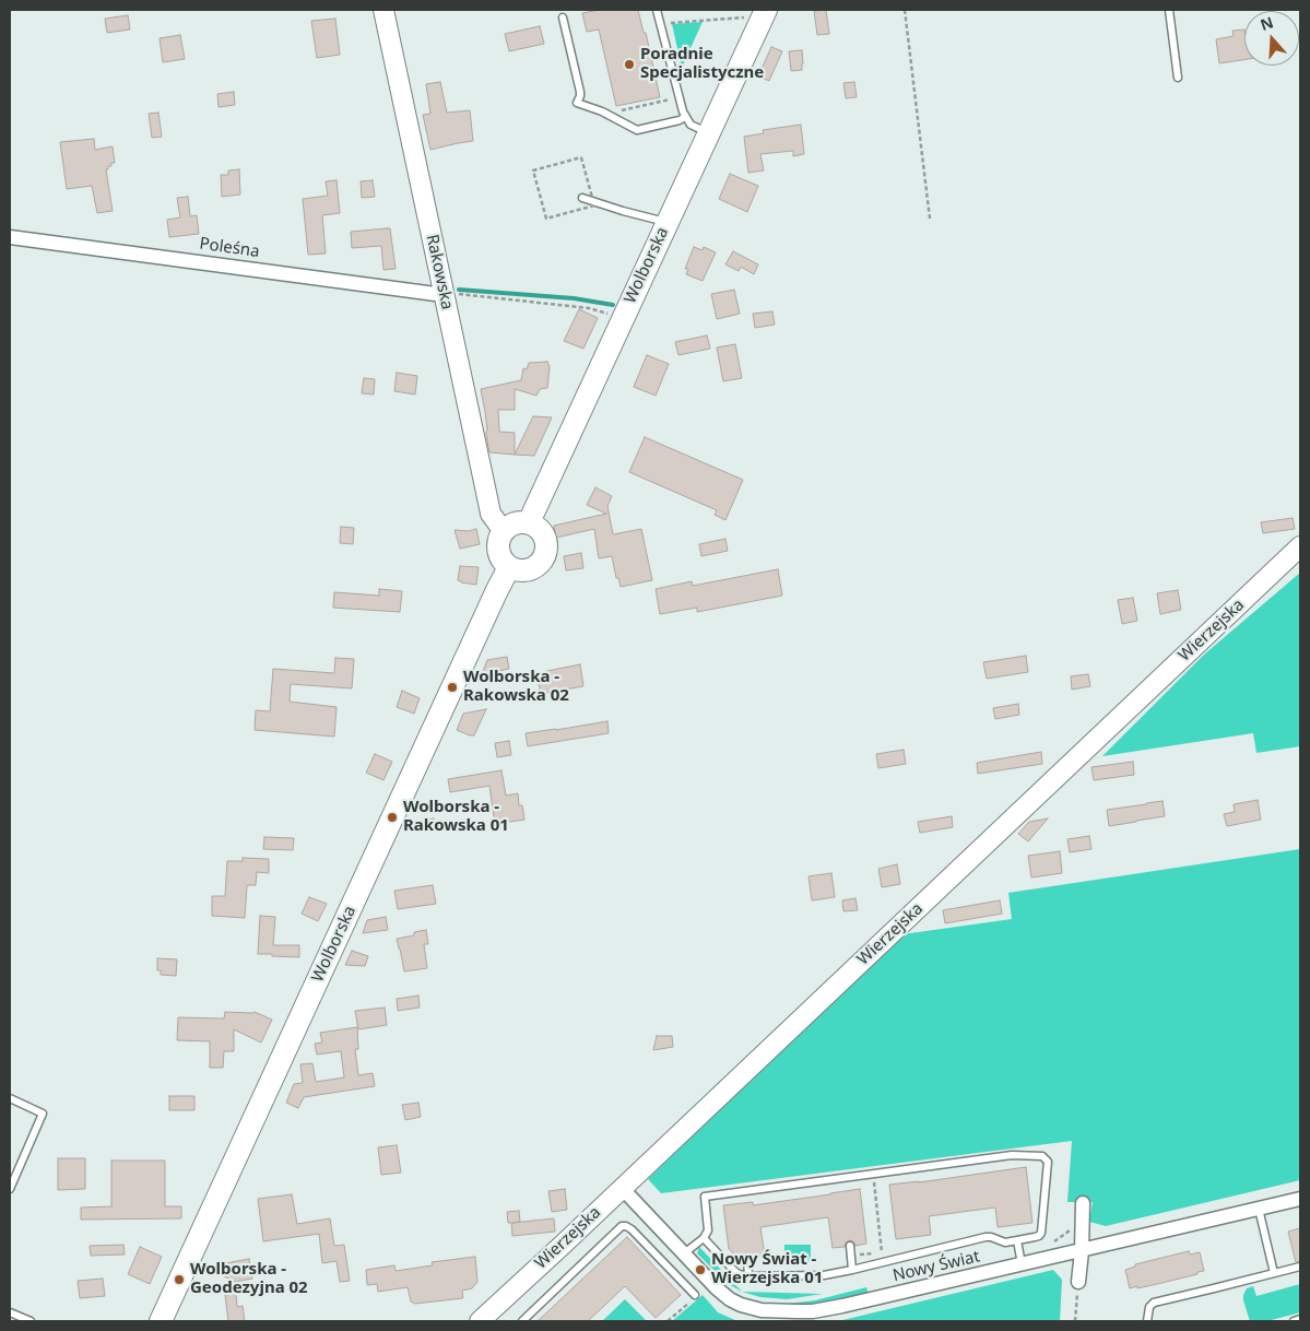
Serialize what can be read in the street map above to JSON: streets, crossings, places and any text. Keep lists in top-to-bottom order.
{
  "streets": {
    "main road": ["Wolborska"],
    "street": [
      "Poleśna",
      "Rakowska",
      "Wierzejska",
      "Nowy Świat"
    ]
  },
  "crossings": [
    ["Poleśna", "Rakowska"],
    ["Wolborska", "Rakowska"],
    ["Wierzejska", "Nowy Świat"]
  ],
  "places": [
    "Poradnie Specjalistyczne",
    "Wolborska - Rakowska 02",
    "Wolborska - Rakowska 01",
    "Nowy Świat - Wierzejska 01",
    "Wolborska - Geodezyjna 02"
  ],
  "north": "top"
}
